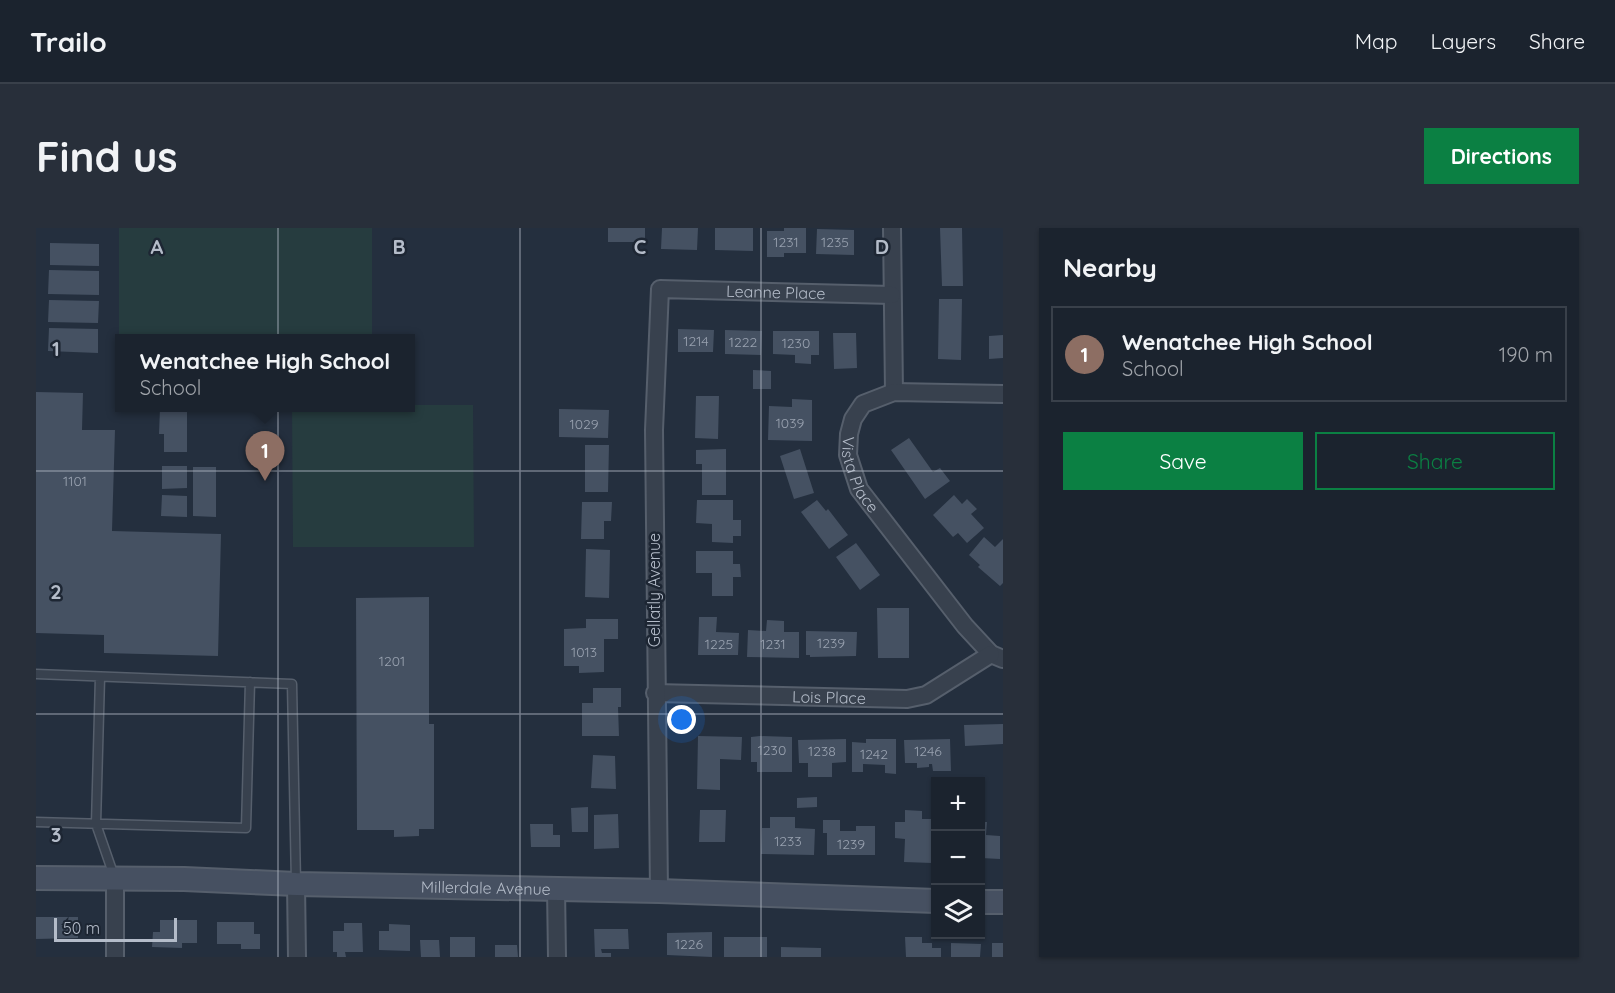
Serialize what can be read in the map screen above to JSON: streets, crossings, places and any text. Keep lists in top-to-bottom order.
{
  "streets": {
    "street": [
      "Leanne Place",
      "Vista Place",
      "Gellatly Avenue",
      "Lois Place",
      "Millerdale Avenue"
    ]
  },
  "crossings": [
    ["Leanne Place", "Gellatly Avenue"],
    ["Vista Place", "Lois Place"],
    ["Gellatly Avenue", "Lois Place"],
    ["Gellatly Avenue", "Millerdale Avenue"]
  ],
  "house_numbers": [
    "1231",
    "1235",
    "1214",
    "1222",
    "1230",
    "1039",
    "1029",
    "1101",
    "1239",
    "1225",
    "1231",
    "1013",
    "1201",
    "1230",
    "1238",
    "1246",
    "1242",
    "1233",
    "1239",
    "1226"
  ],
  "scale_bar": "50 m",
  "page": {
    "header": "Trailo",
    "nav": ["Map", "Layers", "Share"],
    "buttons": [
      "Directions",
      ["Save", "Share"]
    ],
    "title": "Find us",
    "heading": "Nearby",
    "list": [
      {
        "mark": "1",
        "name": "Wenatchee High School",
        "note": "School",
        "value": "190 m"
      }
    ],
    "popup": ["Wenatchee High School", "School"],
    "pins": "1",
    "map_buttons": ["+", "−"],
    "scale": "50 m"
  },
  "grid": {
    "columns": [
      "A",
      "B",
      "C",
      "D"
    ],
    "rows": ["1", "2", "3"]
  }
}
